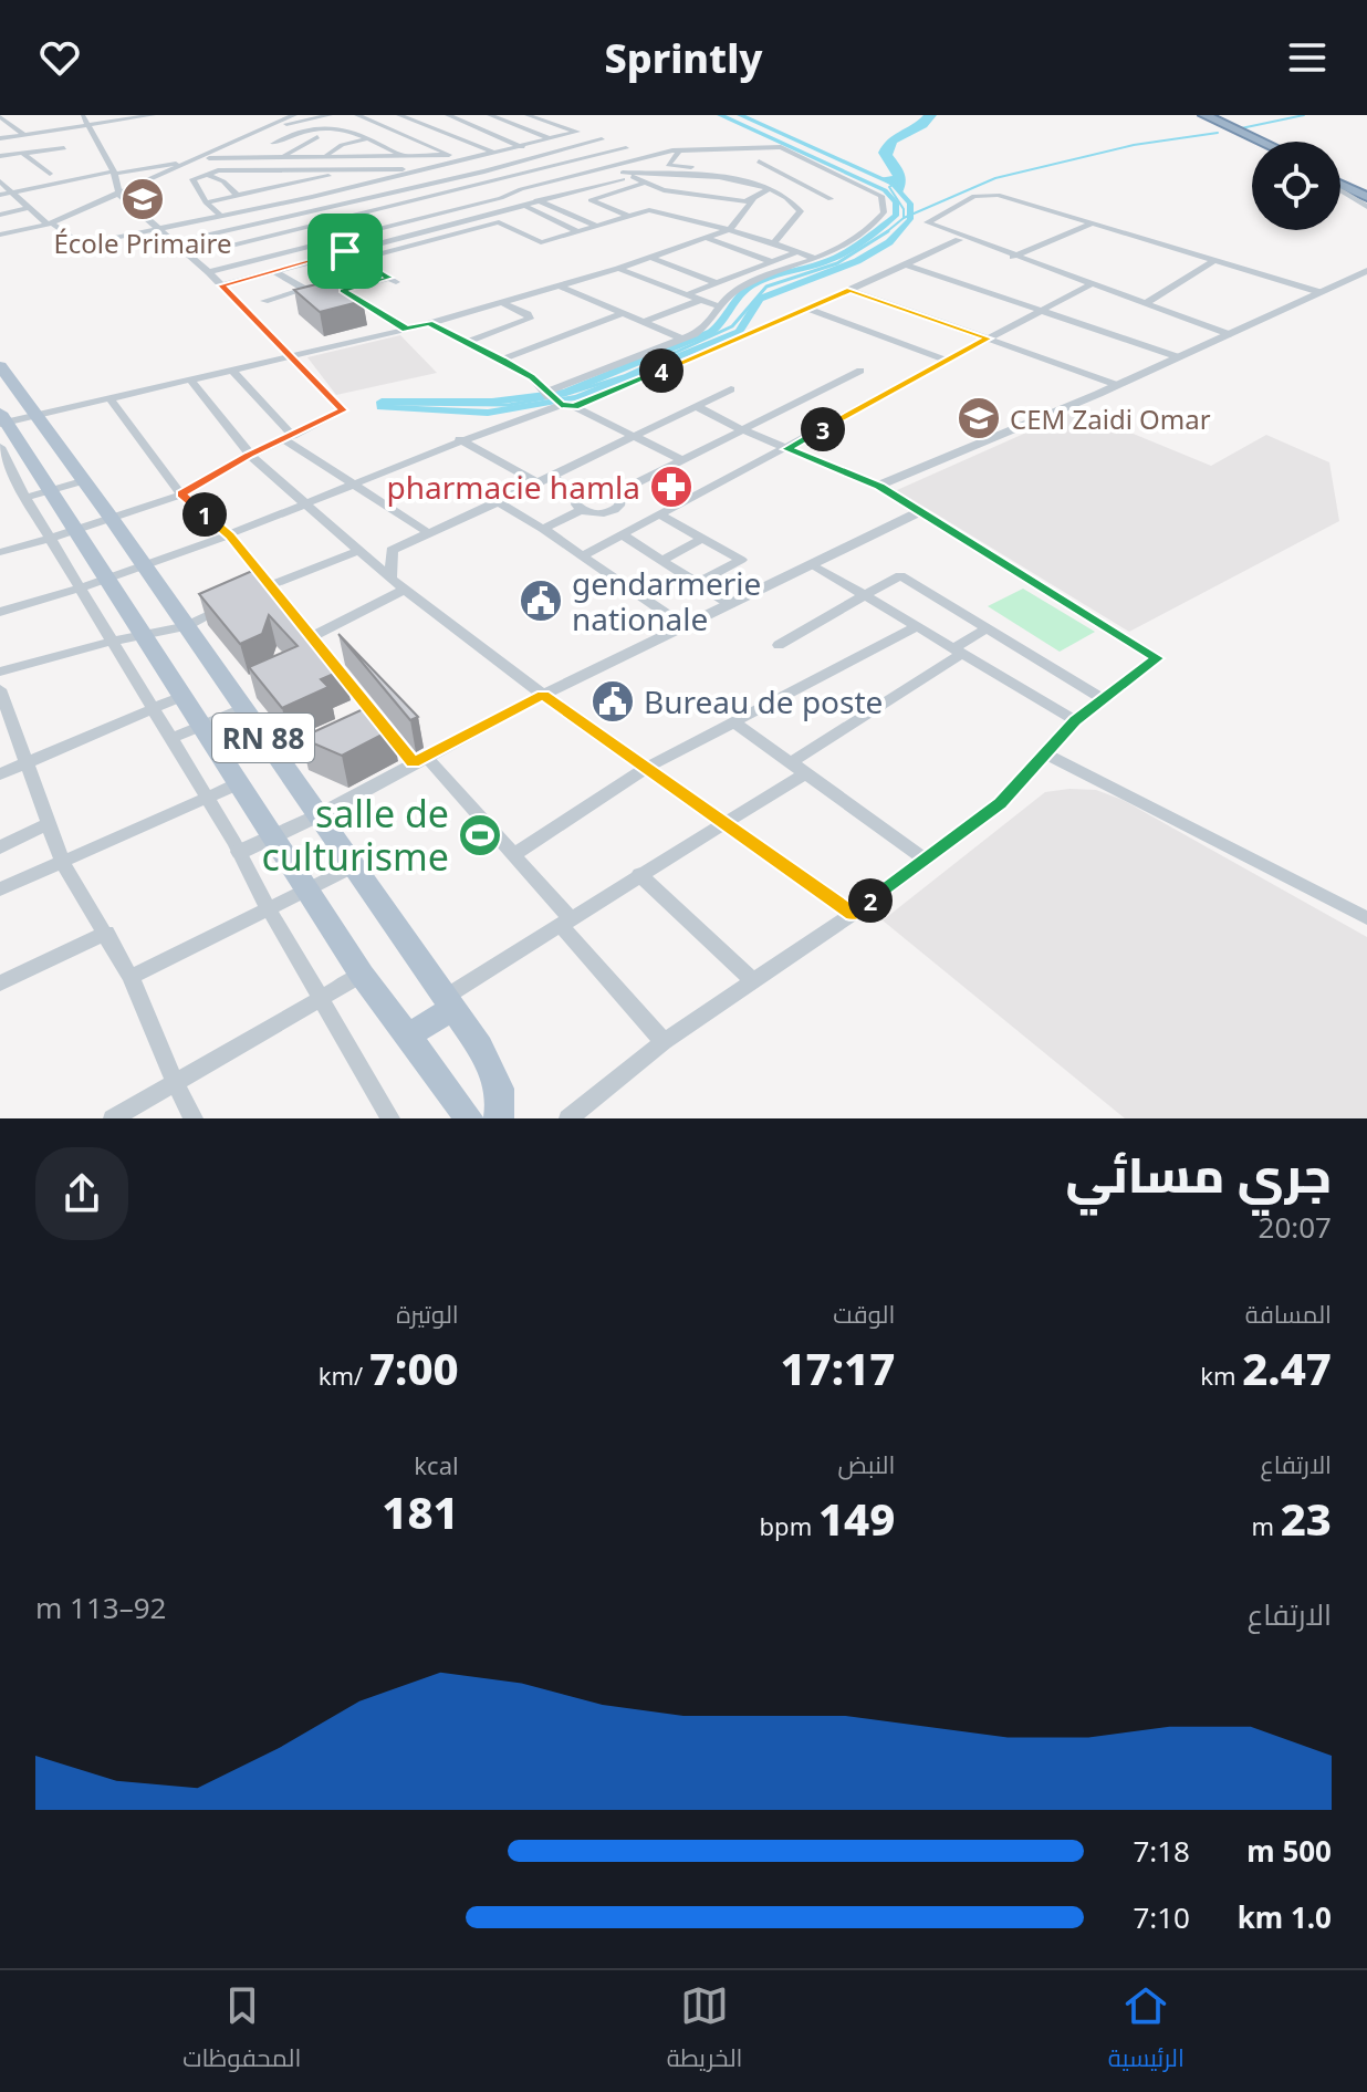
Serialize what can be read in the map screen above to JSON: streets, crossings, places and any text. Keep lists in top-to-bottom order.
{
  "streets": {
    "main road": ["RN 88"]
  },
  "places": {
    "school or university": ["École Primaire", "CEM Zaidi Omar"],
    "pharmacy": ["pharmacie hamla"],
    "public building": ["gendarmerie nationale", "Bureau de poste"],
    "sports": ["salle de culturisme"]
  },
  "page": {
    "header": "Sprintly",
    "pins": [
      "4",
      "3",
      "1",
      "2"
    ],
    "heading": ["جري مسائي", "20:07"],
    "stats": [
      ["المسافة", "2.47 km"],
      ["الوقت", "17:17"],
      ["الوتيرة", "7:00 /km"],
      ["الارتفاع", "23 m"],
      ["النبض", "149 bpm"],
      ["kcal", "181"]
    ],
    "chart": ["الارتفاع", "92–113 m"],
    "list": [
      {
        "name": "500 m",
        "note": "7:18"
      },
      {
        "name": "1.0 km",
        "note": "7:10"
      }
    ],
    "tabs": ["الرئيسية", "الخريطة", "المحفوظات"]
  }
}
